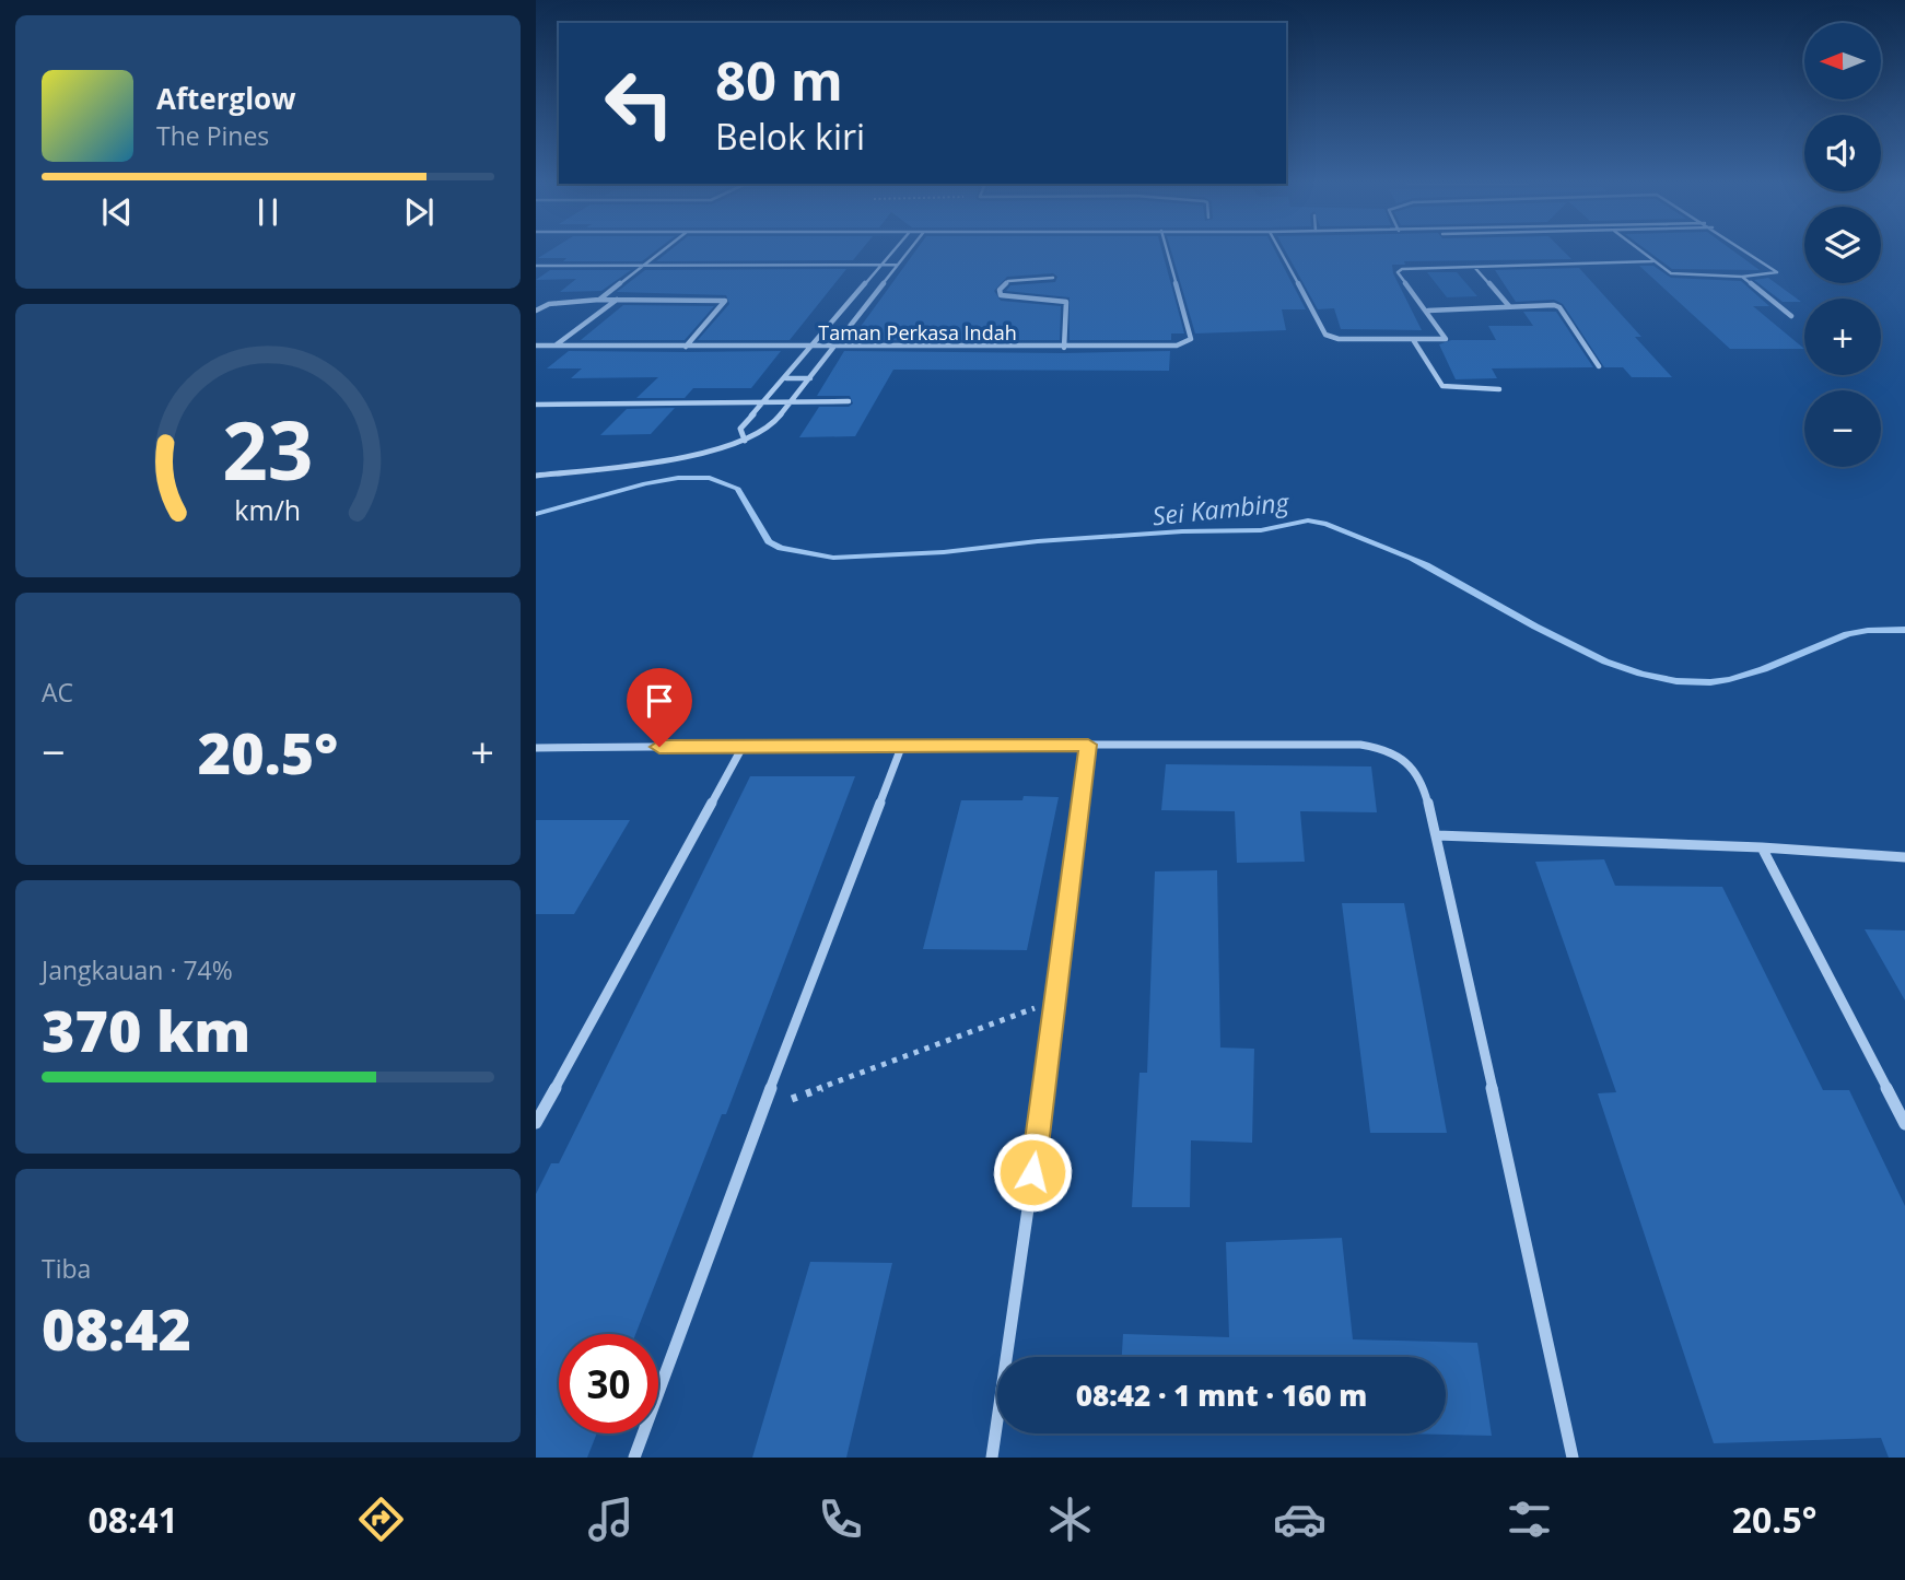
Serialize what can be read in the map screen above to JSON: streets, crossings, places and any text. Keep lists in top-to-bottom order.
{
  "streets": {
    "street": ["Taman Perkasa Indah"]
  },
  "water": ["Sei Kambing"],
  "north": "left",
  "page": {
    "map_buttons": ["+", "−"],
    "turn": ["80 m", "Belok kiri"],
    "song": ["Afterglow", "The Pines"],
    "tile": [
      "AC",
      ["Jangkauan · 74%", "370 km"],
      ["Tiba", "08:42"]
    ],
    "heat": ["−", "20.5°", "+"],
    "limit": "30",
    "trip": "08:42 · 1 mnt · 160 m",
    "tabs": ["08:41", "20.5°"],
    "gauge": ["23", "km/h"]
  }
}
